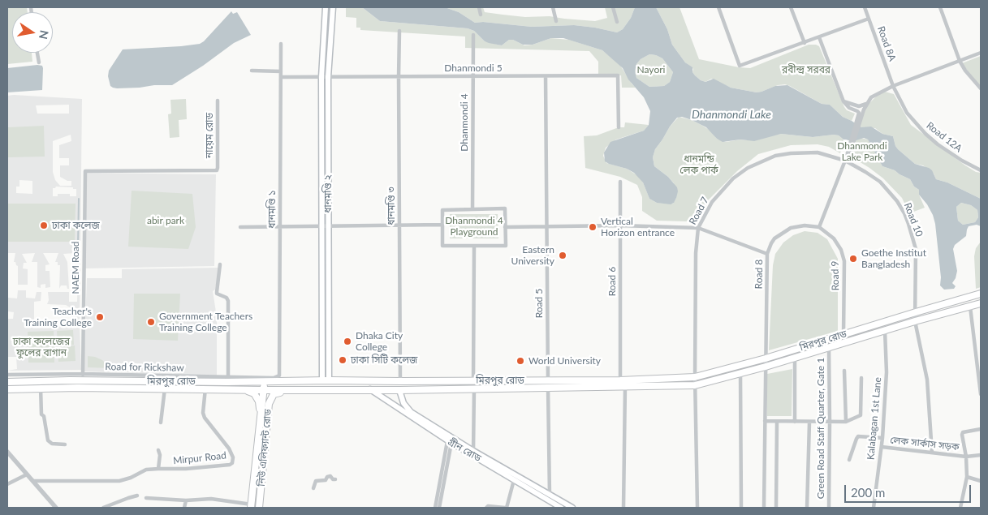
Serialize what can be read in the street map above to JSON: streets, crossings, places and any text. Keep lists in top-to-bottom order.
{
  "streets": {
    "highway": ["মিরপুর রোড", "নিউ এলিফ্যান্ট রোড"],
    "main road": ["ধানমণ্ডি ২", "গ্রীন রোড"],
    "street": [
      "Road 8A",
      "Dhanmondi 5",
      "Dhanmondi 4",
      "নায়েম রোড",
      "Road 12A",
      "ধানমণ্ডি ৩",
      "ধানমণ্ডি ১",
      "Road 7",
      "Road 10",
      "NAEM Road",
      "Road 8",
      "Road 9",
      "Road 6",
      "Road 5",
      "Kalabagan 1st Lane",
      "Green Road Staff Quarter, Gate 1",
      "লেক সার্কাস সড়ক",
      "Mirpur Road"
    ]
  },
  "crossings": [
    ["Road 8A", "Road 12A"],
    ["Dhanmondi 5", "Dhanmondi 4"],
    ["Dhanmondi 5", "ধানমণ্ডি ২"],
    ["Dhanmondi 5", "ধানমণ্ডি ৩"],
    ["Dhanmondi 5", "Road 5"],
    ["নায়েম রোড", "NAEM Road"],
    ["ধানমণ্ডি ২", "মিরপুর রোড"],
    ["ধানমণ্ডি ৩", "মিরপুর রোড"],
    ["ধানমণ্ডি ১", "মিরপুর রোড"],
    ["Road 7", "Road 10"],
    ["Road 7", "মিরপুর রোড"],
    ["Road 10", "মিরপুর রোড"],
    ["Road 10", "লেক সার্কাস সড়ক"],
    ["NAEM Road", "মিরপুর রোড"],
    ["Road 8", "Road 9"],
    ["Road 8", "মিরপুর রোড"],
    ["Road 9", "মিরপুর রোড"],
    ["Road 6", "মিরপুর রোড"],
    ["Road 5", "মিরপুর রোড"],
    ["Road 5", "গ্রীন রোড"],
    ["মিরপুর রোড", "Kalabagan 1st Lane"],
    ["মিরপুর রোড", "Green Road Staff Quarter, Gate 1"],
    ["মিরপুর রোড", "নিউ এলিফ্যান্ট রোড"],
    ["মিরপুর রোড", "গ্রীন রোড"],
    ["মিরপুর রোড", "Mirpur Road"],
    ["Kalabagan 1st Lane", "লেক সার্কাস সড়ক"]
  ],
  "water": ["Dhanmondi Lake"],
  "parks": [
    "Nayori",
    "রবীন্দ্র সরবর",
    "Dhanmondi Lake Park",
    "ধানমন্ডি লেক পার্ক",
    "abir park",
    "Dhanmondi 4 Playground",
    "ঢাকা কলেজের ফুলের বাগান"
  ],
  "places": [
    "ঢাকা কলেজ",
    "Vertical Horizon entrance",
    "Eastern University",
    "Goethe Institut Bangladesh",
    "Teacher's Training College",
    "Government Teachers Training College",
    "Dhaka City College",
    "ঢাকা সিটি কলেজ",
    "World University"
  ],
  "scale_bar": "200 m",
  "north": "right"
}
